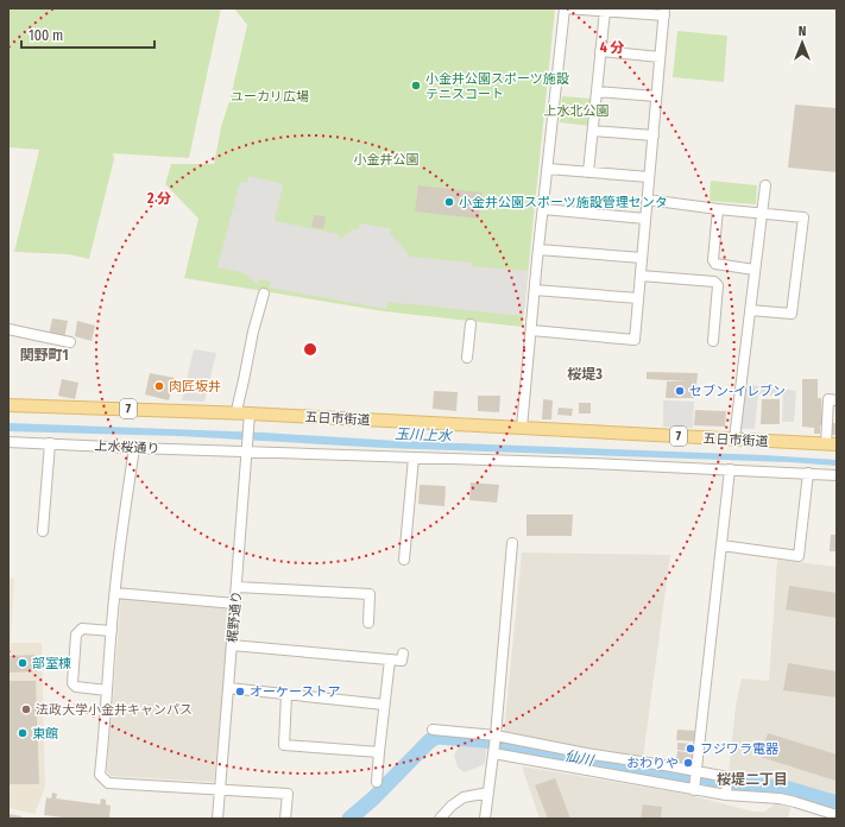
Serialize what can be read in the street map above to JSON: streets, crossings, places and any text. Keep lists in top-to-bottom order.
{
  "streets": {
    "main road": ["7", "五日市街道"],
    "street": ["上水桜通り", "梶野通り"]
  },
  "crossings": [
    ["五日市街道", "梶野通り"],
    ["上水桜通り", "梶野通り"]
  ],
  "districts": ["関野町1", "桜堤3", "桜堤二丁目"],
  "water": ["玉川上水", "仙川"],
  "parks": ["ユーカリ広場", "上水北公園", "小金井公園"],
  "places": [
    "小金井公園スポーツ施設 テニスコート",
    "小金井公園スポーツ施設管理センタ",
    "肉匠坂井",
    "セブン-イレブン",
    "部室棟",
    "オーケーストア",
    "法政大学小金井キャンパス",
    "東館",
    "フジワラ電器",
    "おわりや"
  ],
  "scale_bar": "100 m",
  "north": "top",
  "rings": ["4 分", "2 分"]
}
